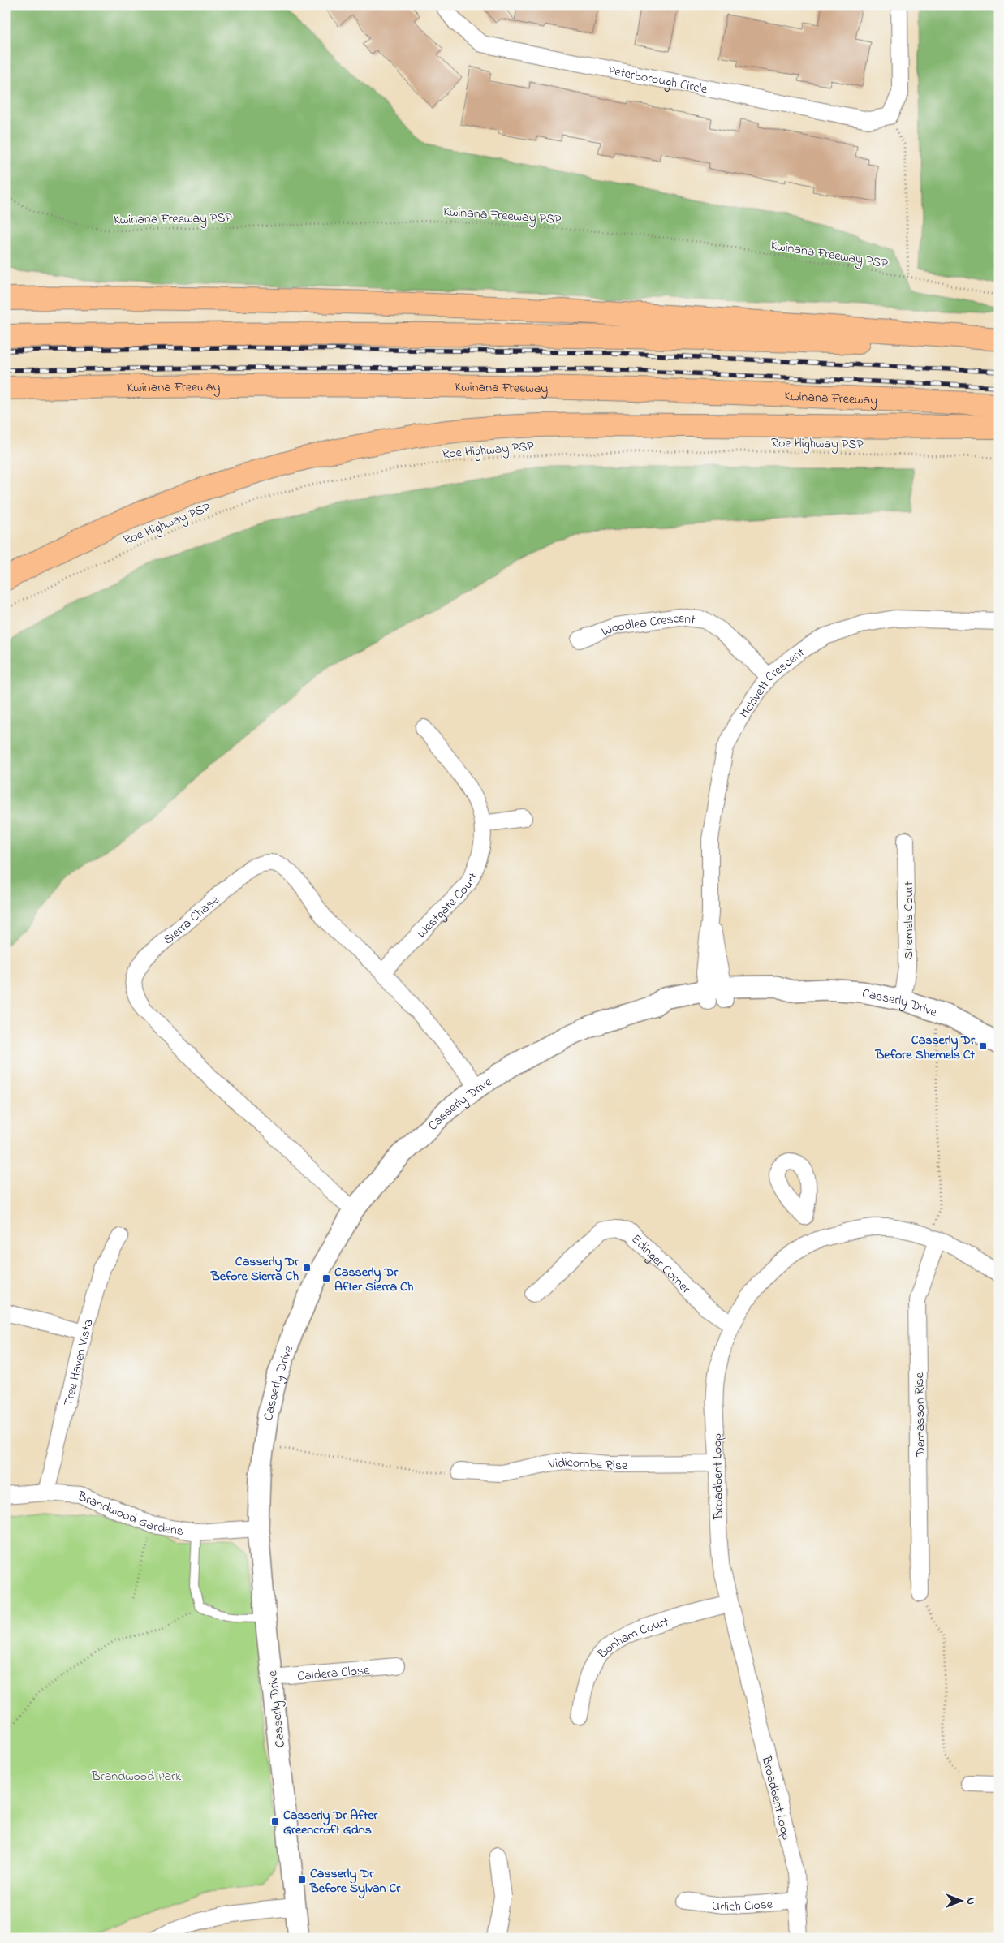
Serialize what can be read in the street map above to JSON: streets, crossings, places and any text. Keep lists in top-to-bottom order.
{
  "streets": {
    "highway": ["Kwinana Freeway"],
    "street": [
      "Peterborough Circle",
      "Woodlea Crescent",
      "Mckivett Crescent",
      "Westgate Court",
      "Sierra Chase",
      "Shemels Court",
      "Casserly Drive",
      "Edinger Corner",
      "Tree Haven Vista",
      "Demasson Rise",
      "Vidicombe Rise",
      "Broadbent Loop",
      "Brandwood Gardens",
      "Bonham Court",
      "Caldera Close",
      "Urlich Close"
    ],
    "path": ["Kwinana Freeway PSP", "Roe Highway PSP"]
  },
  "crossings": [
    ["Woodlea Crescent", "Mckivett Crescent"],
    ["Mckivett Crescent", "Casserly Drive"],
    ["Westgate Court", "Sierra Chase"],
    ["Sierra Chase", "Casserly Drive"],
    ["Shemels Court", "Casserly Drive"],
    ["Casserly Drive", "Brandwood Gardens"],
    ["Casserly Drive", "Caldera Close"],
    ["Edinger Corner", "Broadbent Loop"],
    ["Tree Haven Vista", "Brandwood Gardens"],
    ["Demasson Rise", "Broadbent Loop"],
    ["Vidicombe Rise", "Broadbent Loop"],
    ["Broadbent Loop", "Bonham Court"],
    ["Broadbent Loop", "Urlich Close"]
  ],
  "parks": ["Brandwood Park"],
  "places": {
    "transit": [
      "Casserly Dr Before Shemels Ct",
      "Casserly Dr Before Sierra Ch",
      "Casserly Dr After Sierra Ch",
      "Casserly Dr After Greencroft Gdns",
      "Casserly Dr Before Sylvan Cr"
    ]
  },
  "north": "right"
}
